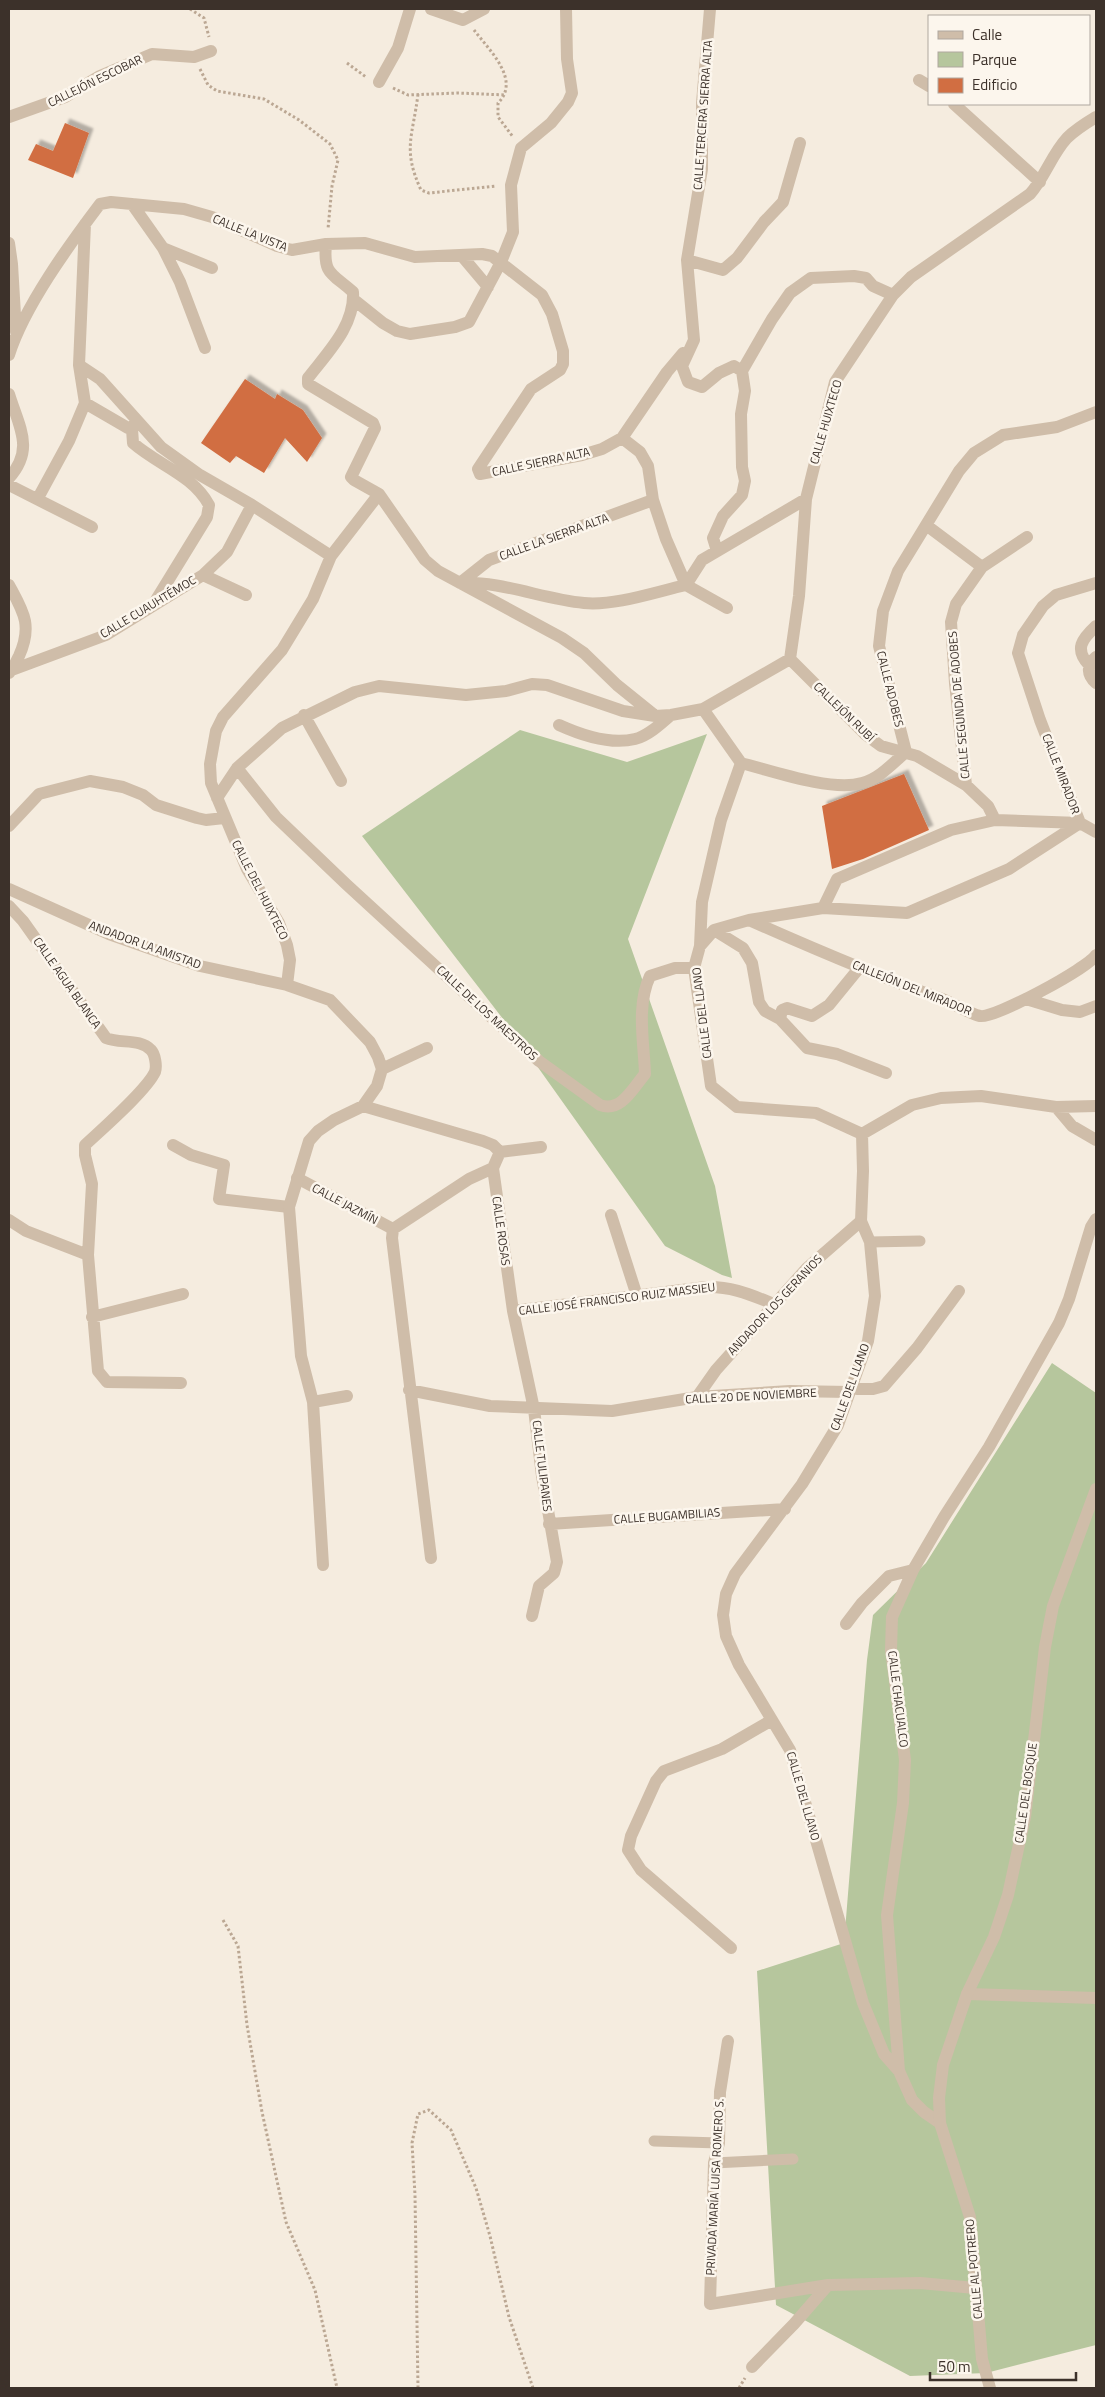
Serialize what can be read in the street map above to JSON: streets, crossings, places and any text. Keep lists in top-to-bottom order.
{
  "streets": {
    "street": [
      "CALLEJÓN ESCOBAR",
      "CALLE TERCERA SIERRA ALTA",
      "CALLE LA VISTA",
      "CALLE HUIXTECO",
      "CALLE SIERRA ALTA",
      "CALLE LA SIERRA ALTA",
      "CALLE CUAUHTÉMOC",
      "CALLE ADOBES",
      "CALLE SEGUNDA DE ADOBES",
      "CALLEJÓN RUBÍ",
      "CALLE MIRADOR",
      "CALLE DEL HUIXTECO",
      "ANDADOR LA AMISTAD",
      "CALLE AGUA BLANCA",
      "CALLEJÓN DEL MIRADOR",
      "CALLE DE LOS MAESTROS",
      "CALLE DEL LLANO",
      "CALLE JAZMÍN",
      "CALLE ROSAS",
      "CALLE JOSÉ FRANCISCO RUIZ MASSIEU",
      "ANDADOR LOS GERANIOS",
      "CALLE 20 DE NOVIEMBRE",
      "CALLE TULIPANES",
      "CALLE BUGAMBILIAS",
      "CALLE CHACUALCO",
      "CALLE DEL BOSQUE",
      "PRIVADA MARÍA LUISA ROMERO S.",
      "CALLE AL POTRERO"
    ]
  },
  "crossings": [
    ["CALLE LA VISTA", "CALLE SIERRA ALTA"],
    ["CALLE HUIXTECO", "CALLEJÓN RUBÍ"],
    ["CALLE ADOBES", "CALLEJÓN RUBÍ"],
    ["CALLE DEL HUIXTECO", "ANDADOR LA AMISTAD"],
    ["CALLE DE LOS MAESTROS", "CALLE DEL LLANO"],
    ["CALLE DEL LLANO", "ANDADOR LOS GERANIOS"],
    ["CALLE DEL LLANO", "CALLE 20 DE NOVIEMBRE"],
    ["CALLE DEL LLANO", "CALLE BUGAMBILIAS"],
    ["CALLE DEL LLANO", "CALLE CHACUALCO"],
    ["CALLE ROSAS", "CALLE JOSÉ FRANCISCO RUIZ MASSIEU"],
    ["CALLE JOSÉ FRANCISCO RUIZ MASSIEU", "ANDADOR LOS GERANIOS"],
    ["CALLE JOSÉ FRANCISCO RUIZ MASSIEU", "CALLE 20 DE NOVIEMBRE"],
    ["CALLE JOSÉ FRANCISCO RUIZ MASSIEU", "CALLE TULIPANES"],
    ["ANDADOR LOS GERANIOS", "CALLE 20 DE NOVIEMBRE"],
    ["CALLE 20 DE NOVIEMBRE", "CALLE TULIPANES"],
    ["CALLE TULIPANES", "CALLE BUGAMBILIAS"],
    ["CALLE CHACUALCO", "CALLE DEL BOSQUE"],
    ["CALLE CHACUALCO", "CALLE AL POTRERO"],
    ["CALLE DEL BOSQUE", "CALLE AL POTRERO"]
  ],
  "legend": ["Calle", "Parque", "Edificio"],
  "scale_bar": "50 m"
}
